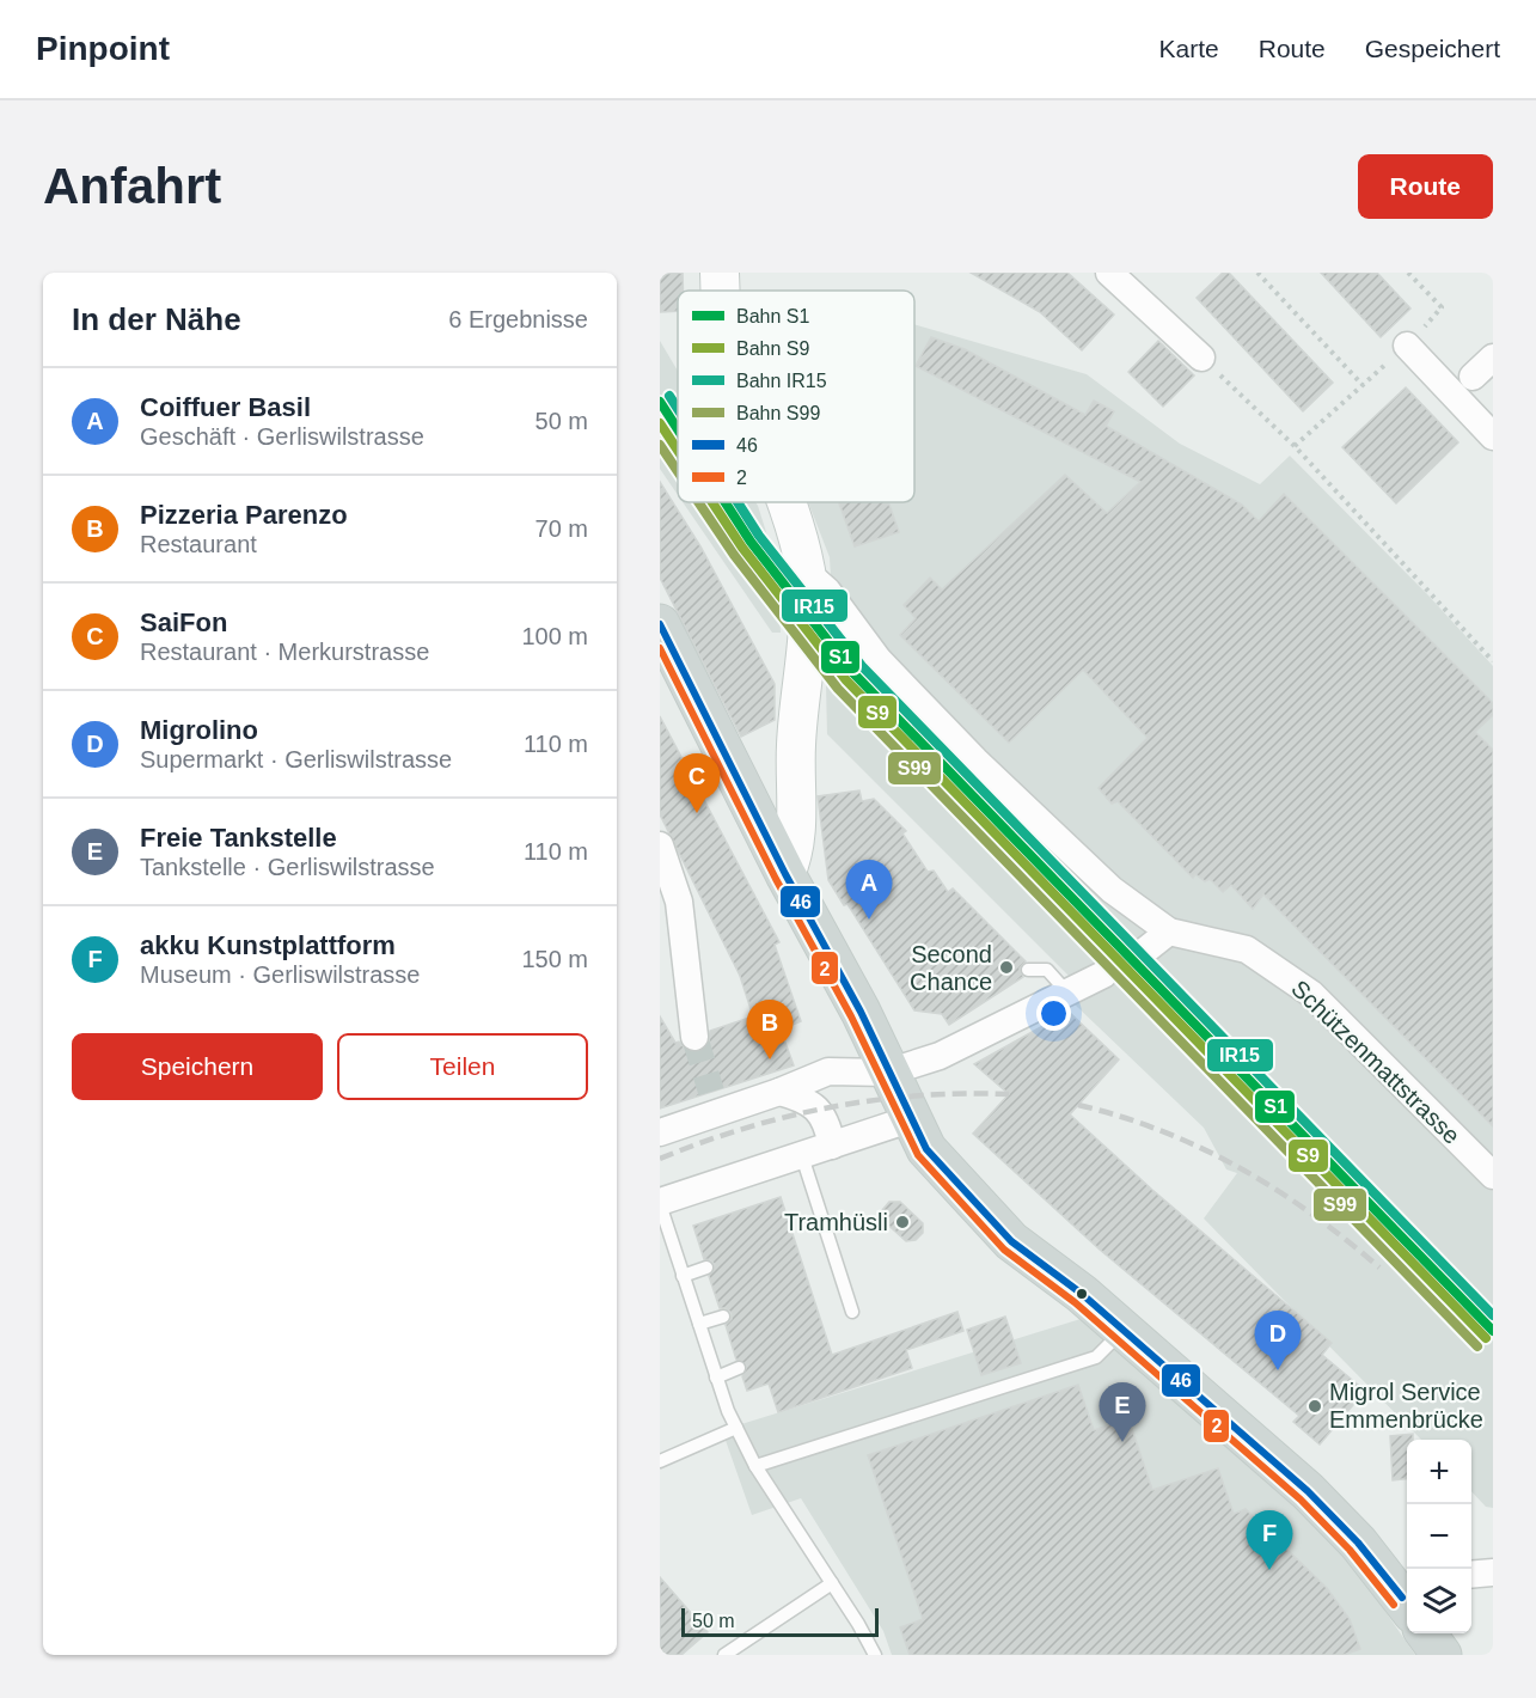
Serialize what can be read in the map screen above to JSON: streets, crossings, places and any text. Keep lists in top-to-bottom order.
{
  "streets": {
    "street": ["Schützenmattstrasse"]
  },
  "places": ["Second Chance", "Tramhüsli", "Migrol Service Emmenbrücke"],
  "lines": [
    "rail line IR15",
    "rail line S1",
    "rail line S9",
    "rail line S99",
    "transit line 46",
    "transit line 2"
  ],
  "legend": [
    "Bahn S1",
    "Bahn S9",
    "Bahn IR15",
    "Bahn S99",
    "46",
    "2"
  ],
  "scale_bar": "50 m",
  "page": {
    "header": "Pinpoint",
    "nav": ["Karte", "Route", "Gespeichert"],
    "buttons": [
      "Route",
      ["Speichern", "Teilen"]
    ],
    "title": "Anfahrt",
    "heading": ["In der Nähe", "6 Ergebnisse"],
    "list": [
      {
        "mark": "A",
        "name": "Coiffuer Basil",
        "note": "Geschäft · Gerliswilstrasse",
        "value": "50 m"
      },
      {
        "mark": "B",
        "name": "Pizzeria Parenzo",
        "note": "Restaurant",
        "value": "70 m"
      },
      {
        "mark": "C",
        "name": "SaiFon",
        "note": "Restaurant · Merkurstrasse",
        "value": "100 m"
      },
      {
        "mark": "D",
        "name": "Migrolino",
        "note": "Supermarkt · Gerliswilstrasse",
        "value": "110 m"
      },
      {
        "mark": "E",
        "name": "Freie Tankstelle",
        "note": "Tankstelle · Gerliswilstrasse",
        "value": "110 m"
      },
      {
        "mark": "F",
        "name": "akku Kunstplattform",
        "note": "Museum · Gerliswilstrasse",
        "value": "150 m"
      }
    ],
    "pins": [
      "C",
      "A",
      "B",
      "D",
      "E",
      "F"
    ],
    "map_buttons": ["+", "−"],
    "scale": "50 m"
  }
}
